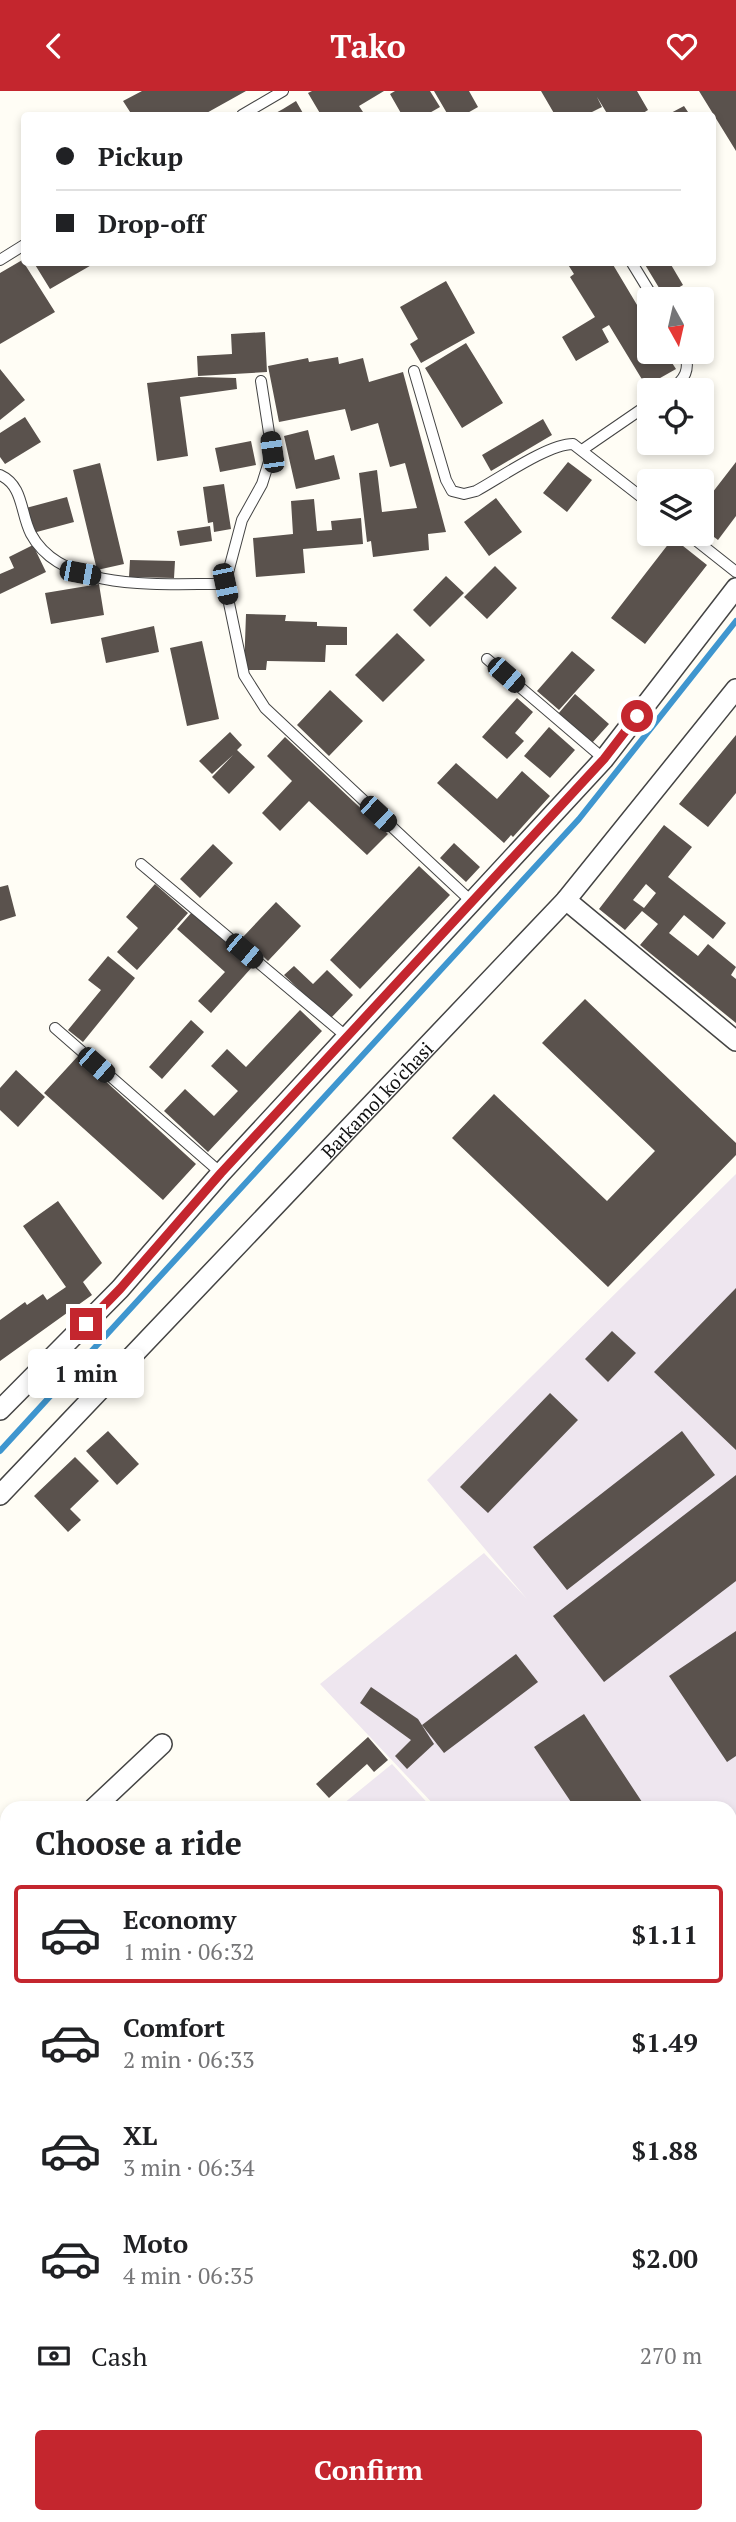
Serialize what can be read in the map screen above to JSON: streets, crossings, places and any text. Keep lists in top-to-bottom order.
{
  "streets": {
    "street": ["Barkamol ko'chasi"]
  },
  "north": "bottom",
  "page": {
    "header": "Tako",
    "banner": ["Pickup", "Drop-off"],
    "bubble": "1 min",
    "heading": "Choose a ride",
    "list": [
      {
        "name": "Economy",
        "note": "1 min · 06:32",
        "value": "$1.11"
      },
      {
        "name": "Comfort",
        "note": "2 min · 06:33",
        "value": "$1.49"
      },
      {
        "name": "XL",
        "note": "3 min · 06:34",
        "value": "$1.88"
      },
      {
        "name": "Moto",
        "note": "4 min · 06:35",
        "value": "$2.00"
      }
    ],
    "pay": ["Cash", "270 m"],
    "buttons": "Confirm"
  }
}
